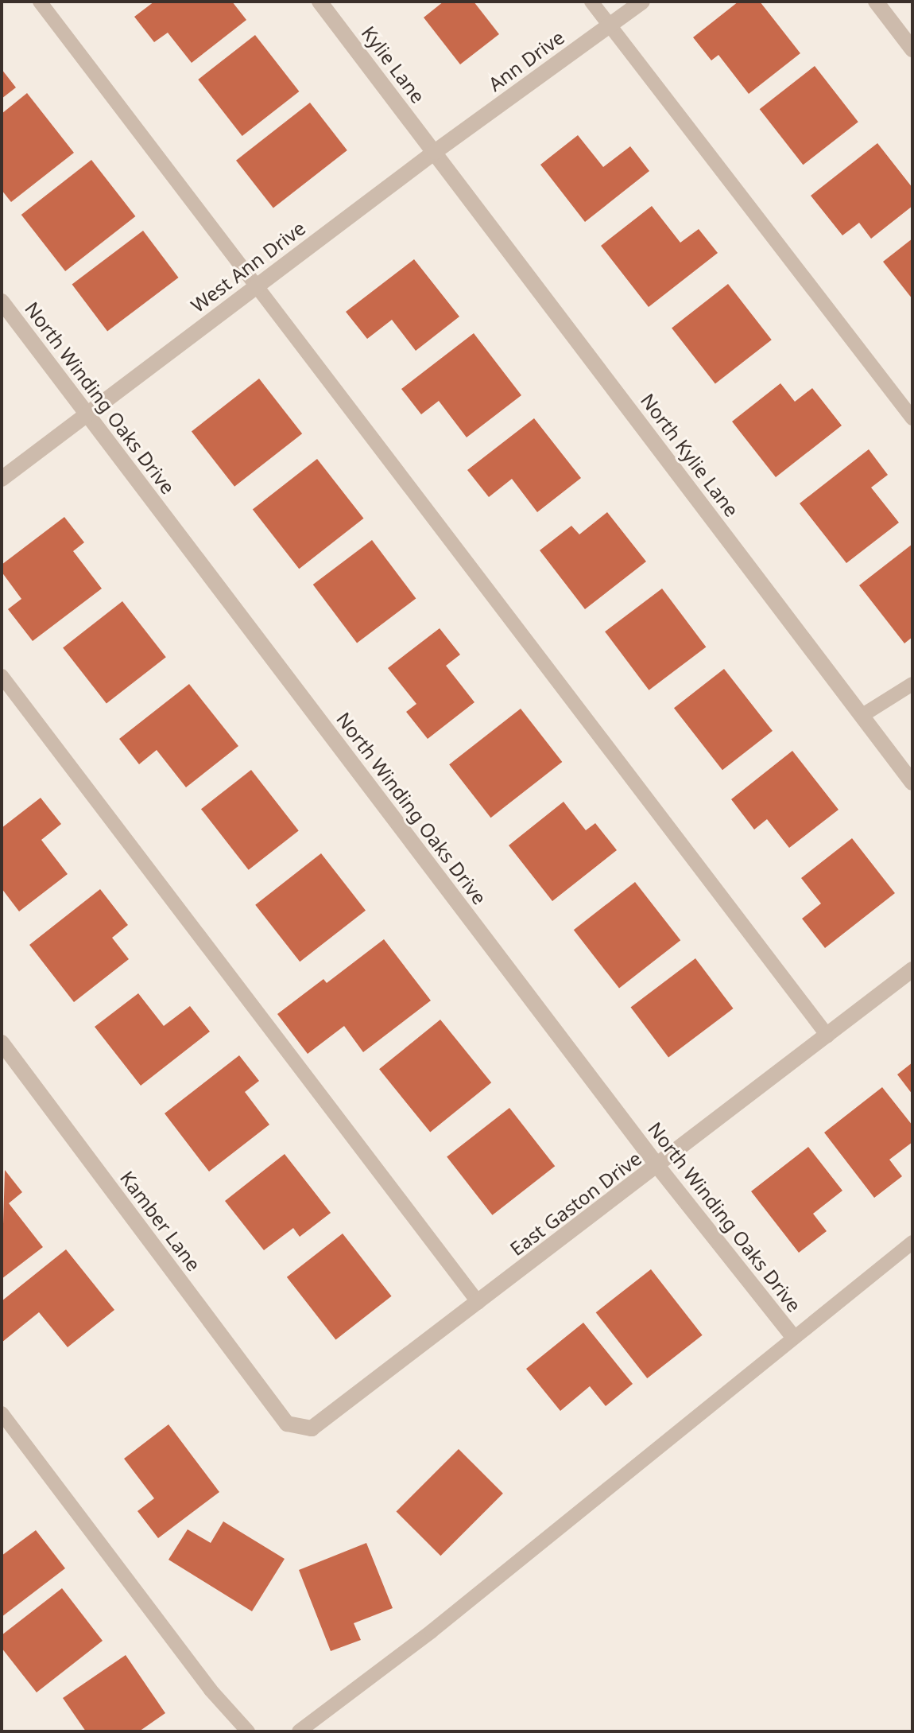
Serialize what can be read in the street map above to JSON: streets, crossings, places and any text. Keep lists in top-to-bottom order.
{
  "streets": {
    "street": [
      "Ann Drive",
      "Kylie Lane",
      "West Ann Drive",
      "North Winding Oaks Drive",
      "North Kylie Lane",
      "East Gaston Drive",
      "Kamber Lane"
    ]
  },
  "crossings": [
    ["Ann Drive", "Kylie Lane"],
    ["Ann Drive", "West Ann Drive"],
    ["Ann Drive", "North Kylie Lane"],
    ["Kylie Lane", "West Ann Drive"],
    ["Kylie Lane", "North Kylie Lane"],
    ["West Ann Drive", "North Winding Oaks Drive"],
    ["West Ann Drive", "North Kylie Lane"],
    ["North Winding Oaks Drive", "East Gaston Drive"],
    ["East Gaston Drive", "Kamber Lane"]
  ]
}
